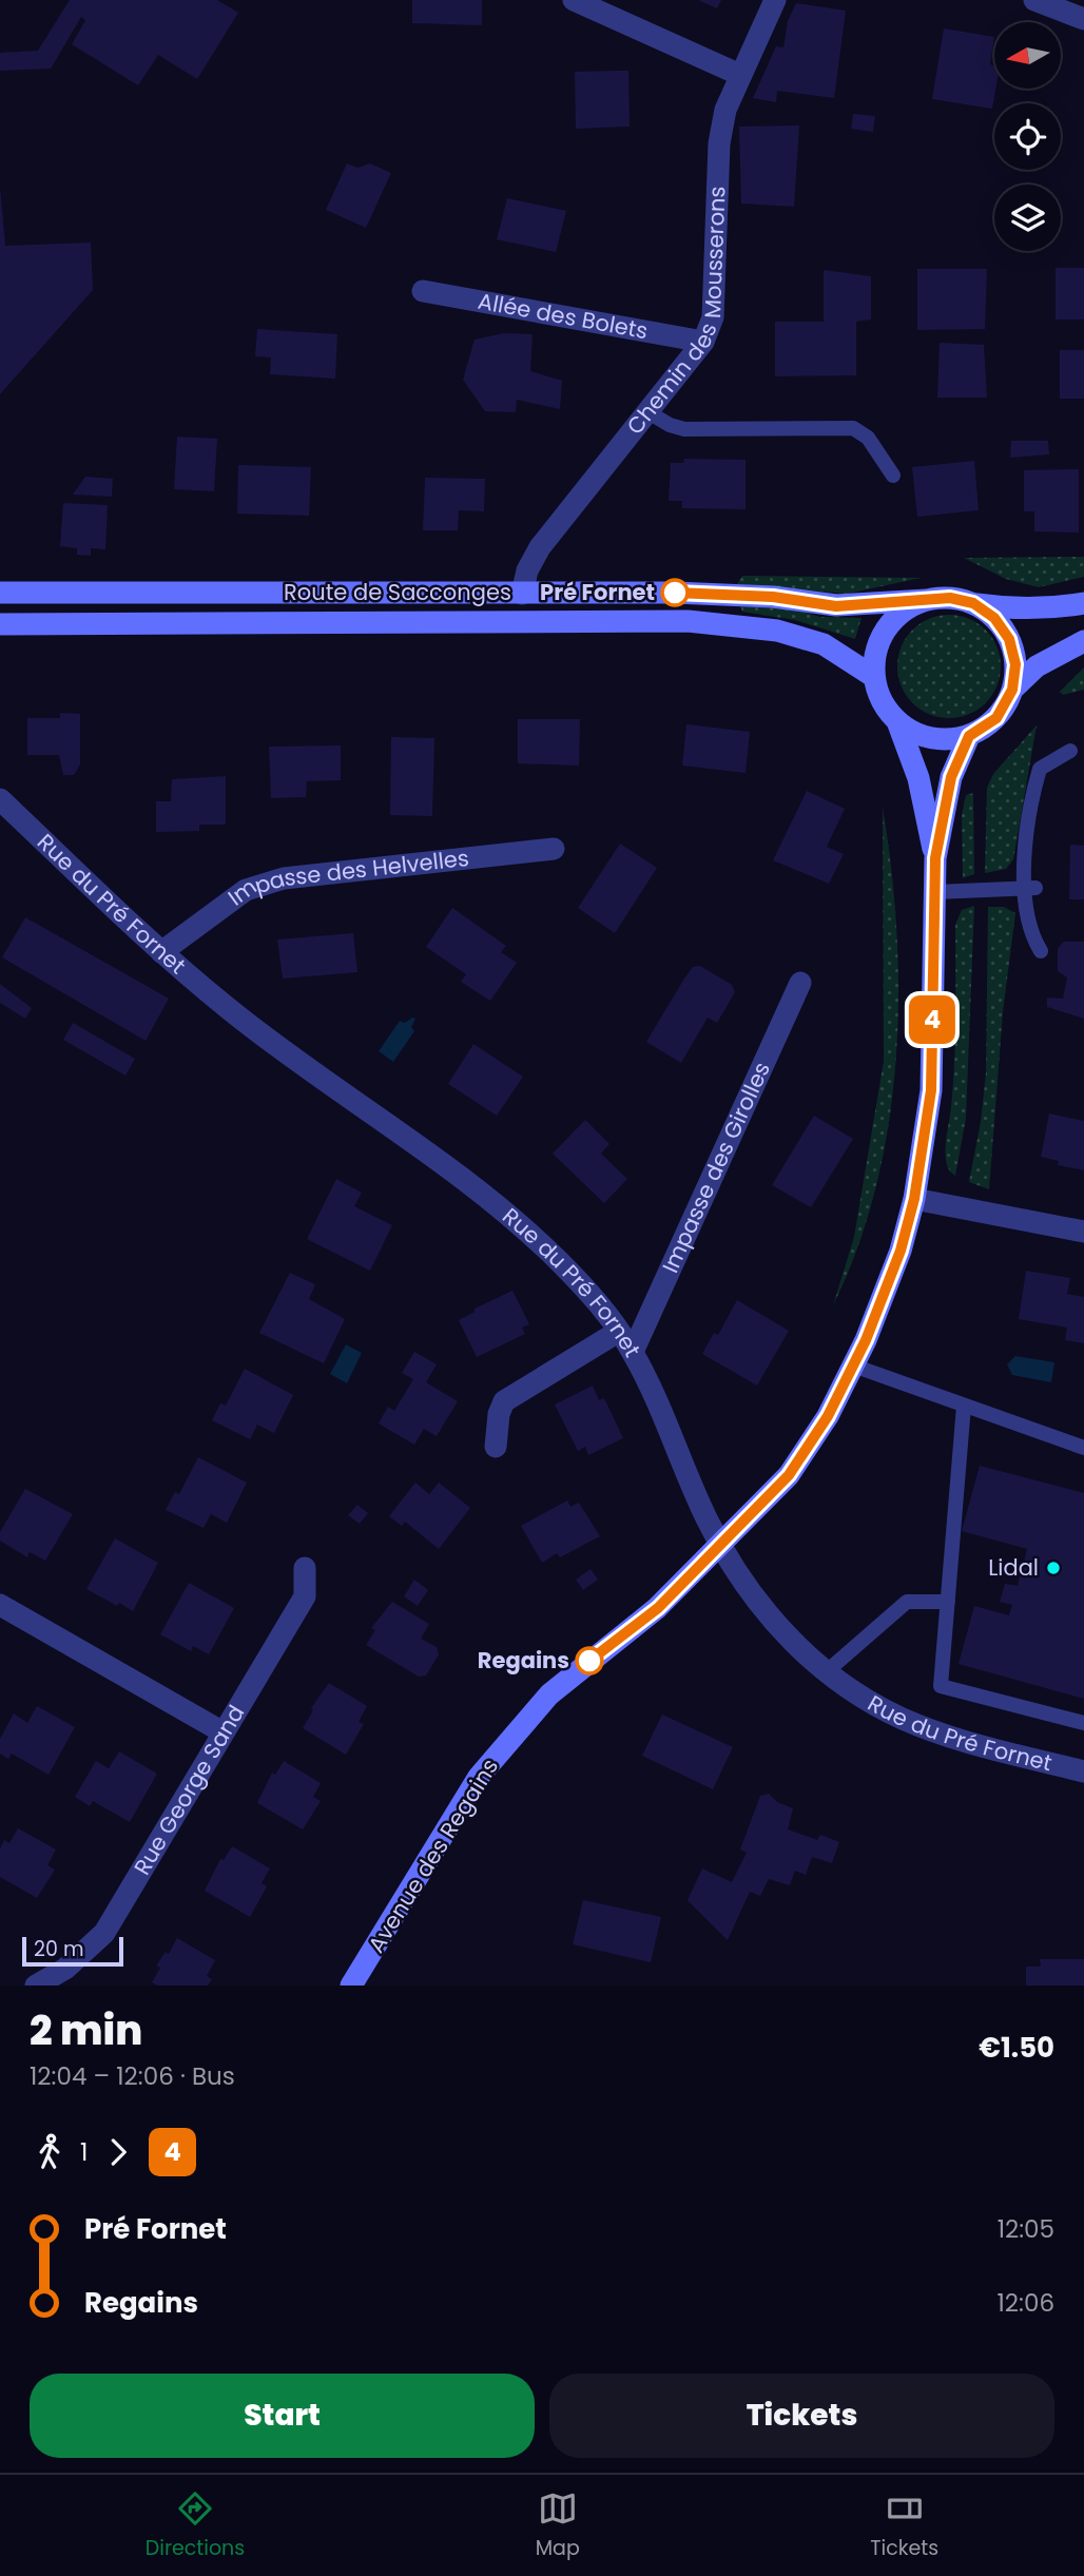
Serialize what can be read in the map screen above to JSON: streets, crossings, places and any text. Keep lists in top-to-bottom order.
{
  "streets": {
    "street": [
      "Chemin des Mousserons",
      "Allée des Bolets",
      "Route de Sacconges",
      "Impasse des Helvelles",
      "Rue du Pré Fornet",
      "Impasse des Girolles",
      "Rue George Sand",
      "Avenue des Regains"
    ]
  },
  "crossings": [
    ["Chemin des Mousserons", "Allée des Bolets"],
    ["Chemin des Mousserons", "Route de Sacconges"],
    ["Route de Sacconges", "Avenue des Regains"],
    ["Impasse des Helvelles", "Rue du Pré Fornet"],
    ["Rue du Pré Fornet", "Impasse des Girolles"],
    ["Rue du Pré Fornet", "Avenue des Regains"]
  ],
  "places": ["Pré Fornet", "Lidal", "Regains"],
  "lines": ["bus line 4"],
  "scale_bar": "20 m",
  "north": "left",
  "page": {
    "on_map": "4",
    "scale": "20 m",
    "heading": ["2 min", "12:04 – 12:06 · Bus", "€1.50"],
    "legs": ["1", "4"],
    "list": [
      {
        "name": "Pré Fornet",
        "value": "12:05"
      },
      {
        "name": "Regains",
        "value": "12:06"
      }
    ],
    "buttons": ["Start", "Tickets"],
    "tabs": ["Directions", "Map", "Tickets"]
  }
}
